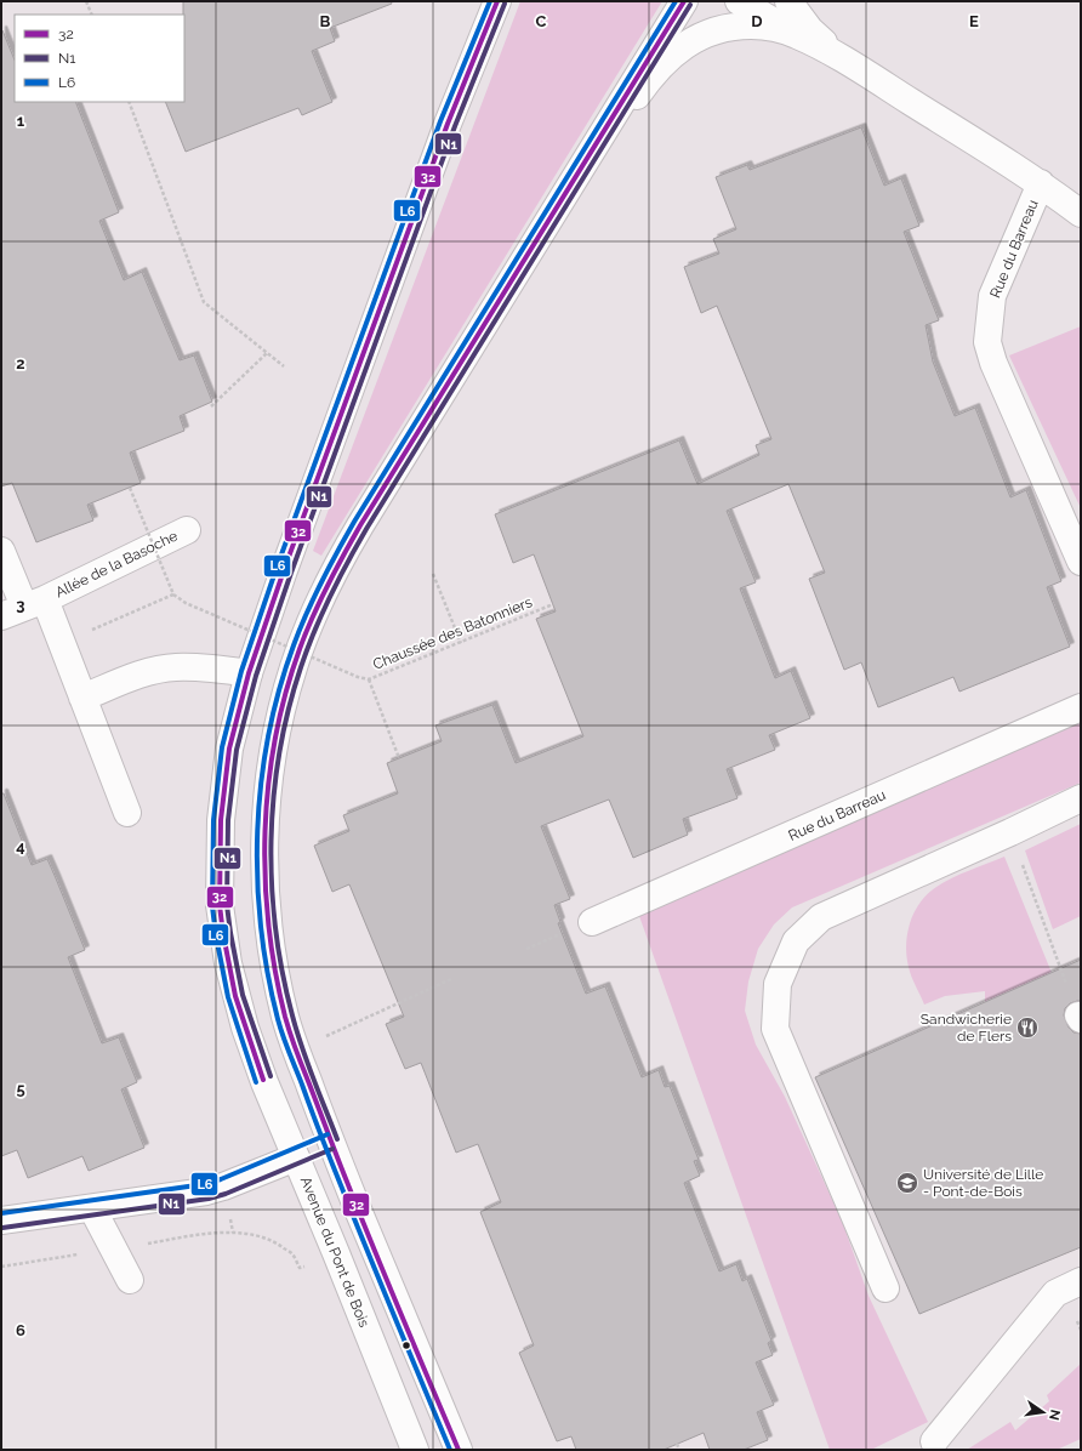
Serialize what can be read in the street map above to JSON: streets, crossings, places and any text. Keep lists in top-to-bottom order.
{
  "streets": {
    "main road": ["Rue du Barreau", "Allée de la Basoche", "Avenue du Pont de Bois"],
    "path": ["Chaussée des Batonniers"]
  },
  "places": {
    "restaurant": ["Sandwicherie de Flers"],
    "school or university": ["Université de Lille - Pont-de-Bois"]
  },
  "lines": ["transit line 32", "transit line L6", "transit line N1"],
  "legend": ["32", "N1", "L6"],
  "north": "right",
  "grid": {
    "columns": [
      "B",
      "C",
      "D",
      "E"
    ],
    "rows": [
      "1",
      "2",
      "3",
      "4",
      "5",
      "6"
    ]
  }
}
